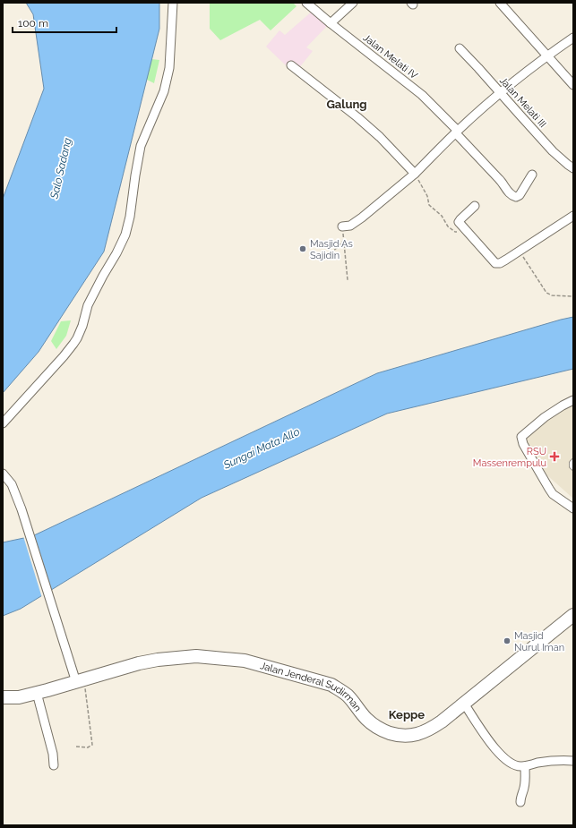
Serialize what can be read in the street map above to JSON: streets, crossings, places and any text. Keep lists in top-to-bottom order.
{
  "streets": {
    "highway": ["Jalan Jenderal Sudirman"],
    "street": ["Jalan Melati IV", "Jalan Melati III"]
  },
  "districts": ["Galung", "Keppe"],
  "water": ["Salo Sadang", "Sungai Mata Allo"],
  "places": {
    "other": ["Masjid As Sajidin", "Masjid Nurul Iman"],
    "health": ["RSU Massenrempulu"]
  },
  "scale_bar": "100 m"
}
